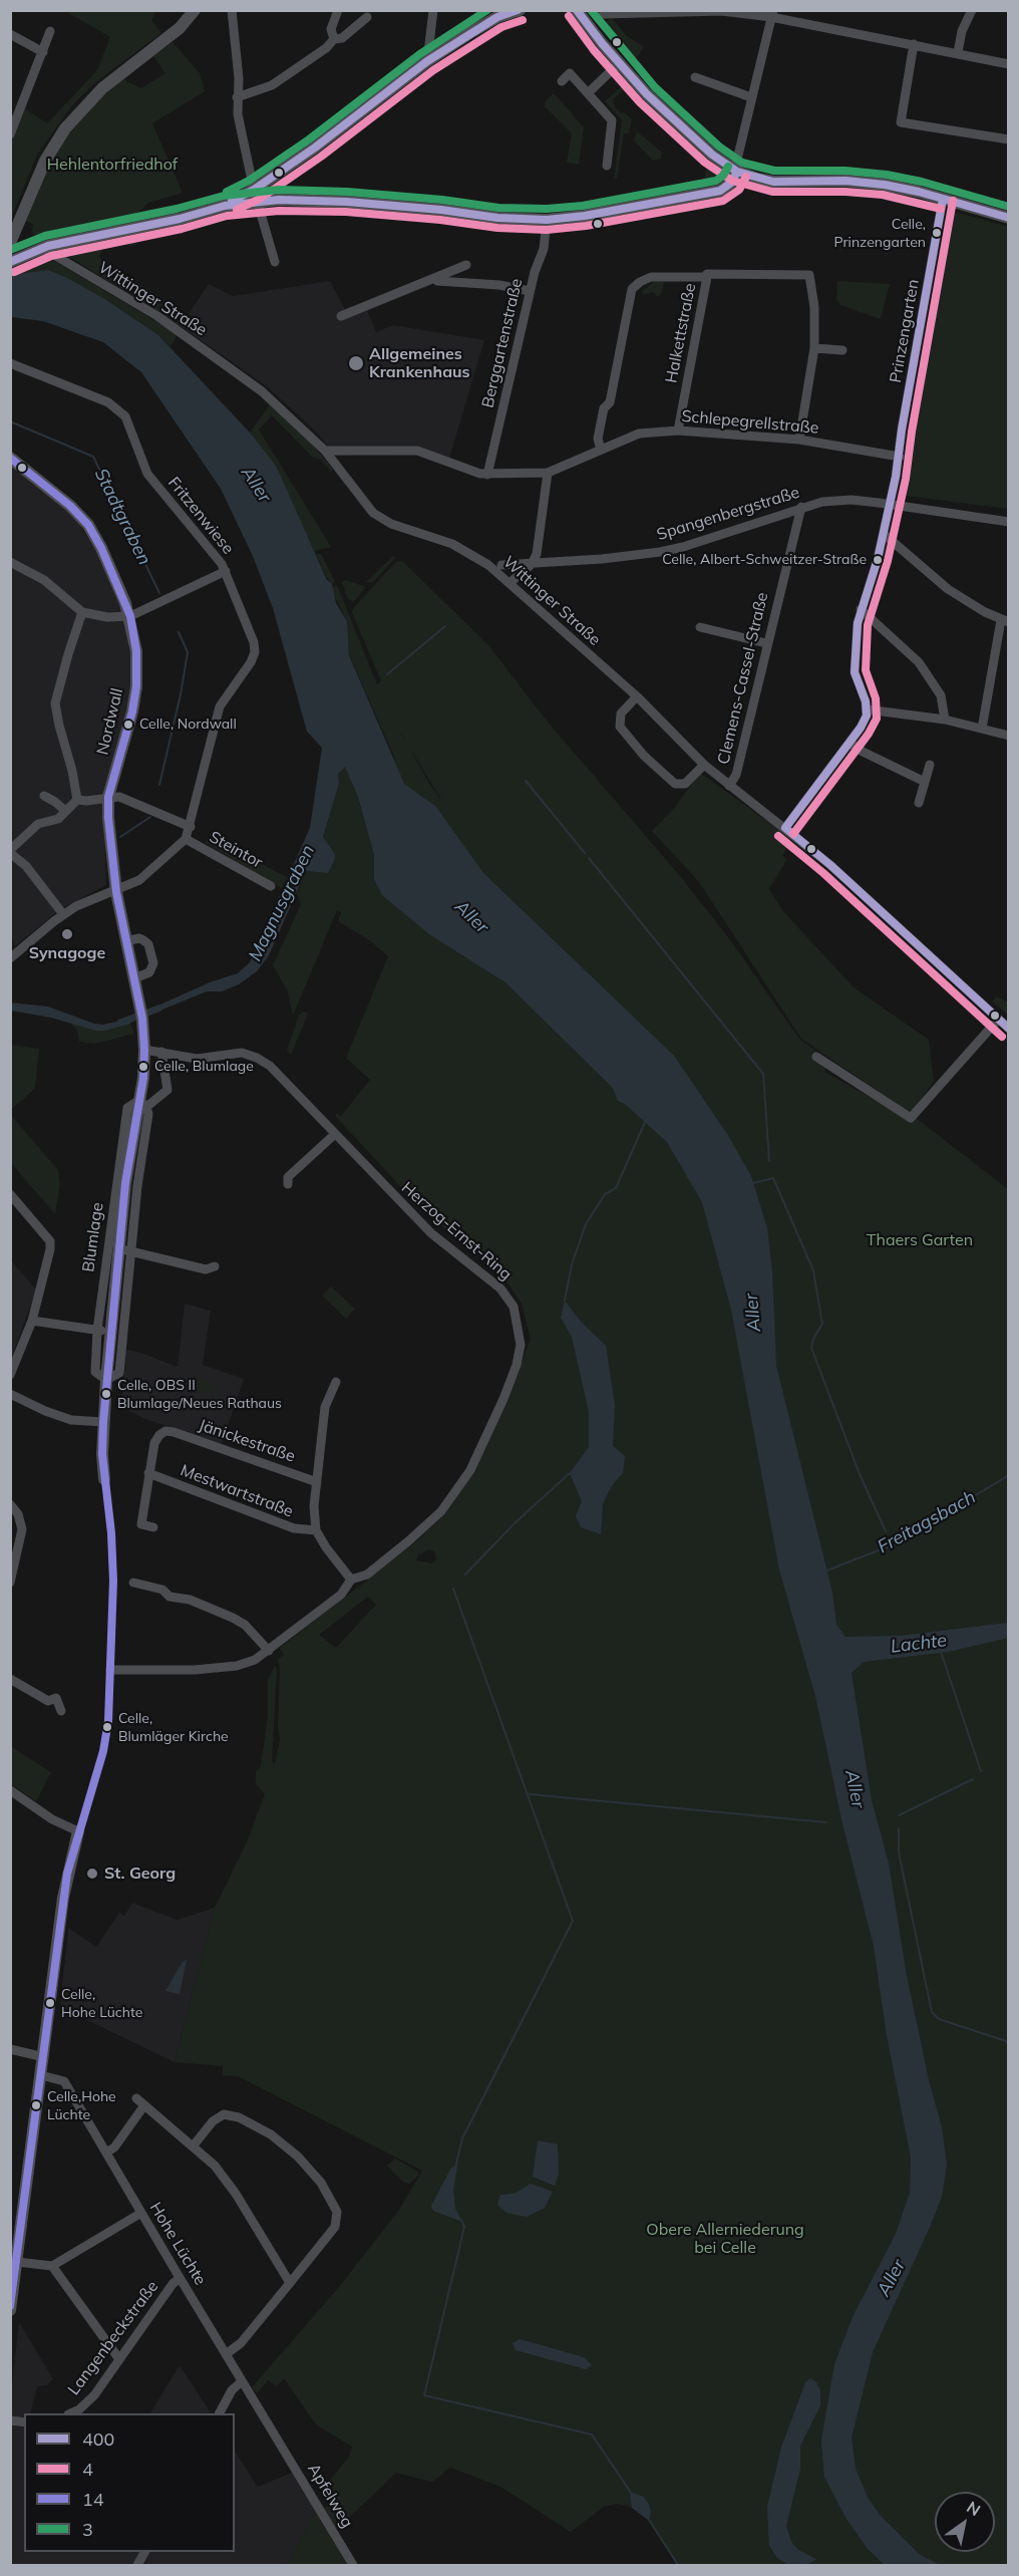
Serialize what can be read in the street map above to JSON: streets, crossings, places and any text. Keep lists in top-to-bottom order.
{
  "streets": {
    "main road": ["Nordwall", "Blumlage"],
    "street": [
      "Wittinger Straße",
      "Prinzengarten",
      "Halkettstraße",
      "Berggartenstraße",
      "Schlepegrellstraße",
      "Spangenbergstraße",
      "Fritzenwiese",
      "Clemens-Cassel-Straße",
      "Steintor",
      "Herzog-Ernst-Ring",
      "Jänickestraße",
      "Mestwartstraße",
      "Hohe Lüchte",
      "Langenbeckstraße",
      "Apfelweg"
    ]
  },
  "crossings": [
    ["Wittinger Straße", "Schlepegrellstraße"],
    ["Wittinger Straße", "Clemens-Cassel-Straße"],
    ["Prinzengarten", "Schlepegrellstraße"],
    ["Prinzengarten", "Spangenbergstraße"],
    ["Halkettstraße", "Schlepegrellstraße"],
    ["Berggartenstraße", "Schlepegrellstraße"],
    ["Spangenbergstraße", "Clemens-Cassel-Straße"],
    ["Fritzenwiese", "Nordwall"],
    ["Fritzenwiese", "Steintor"],
    ["Nordwall", "Steintor"],
    ["Nordwall", "Blumlage"],
    ["Herzog-Ernst-Ring", "Blumlage"],
    ["Jänickestraße", "Mestwartstraße"],
    ["Hohe Lüchte", "Langenbeckstraße"],
    ["Hohe Lüchte", "Apfelweg"]
  ],
  "water": [
    "Aller",
    "Stadtgraben",
    "Magnusgraben",
    "Freitagsbach",
    "Lachte"
  ],
  "parks": ["Hehlentorfriedhof", "Thaers Garten", "Obere Allerniederung bei Celle"],
  "places": [
    "Celle, Prinzengarten",
    "Allgemeines Krankenhaus",
    "Celle, Albert-Schweitzer-Straße",
    "Celle, Nordwall",
    "Synagoge",
    "Celle, Blumlage",
    "Celle, OBS II Blumlage/Neues Rathaus",
    "Celle, Blumläger Kirche",
    "St. Georg",
    "Celle, Hohe Lüchte",
    "Celle,Hohe Lüchte"
  ],
  "lines": [
    "transit line 400",
    "transit line 3",
    "transit line 4",
    "transit line 14"
  ],
  "legend": [
    "400",
    "4",
    "14",
    "3"
  ],
  "north": "top right"
}
